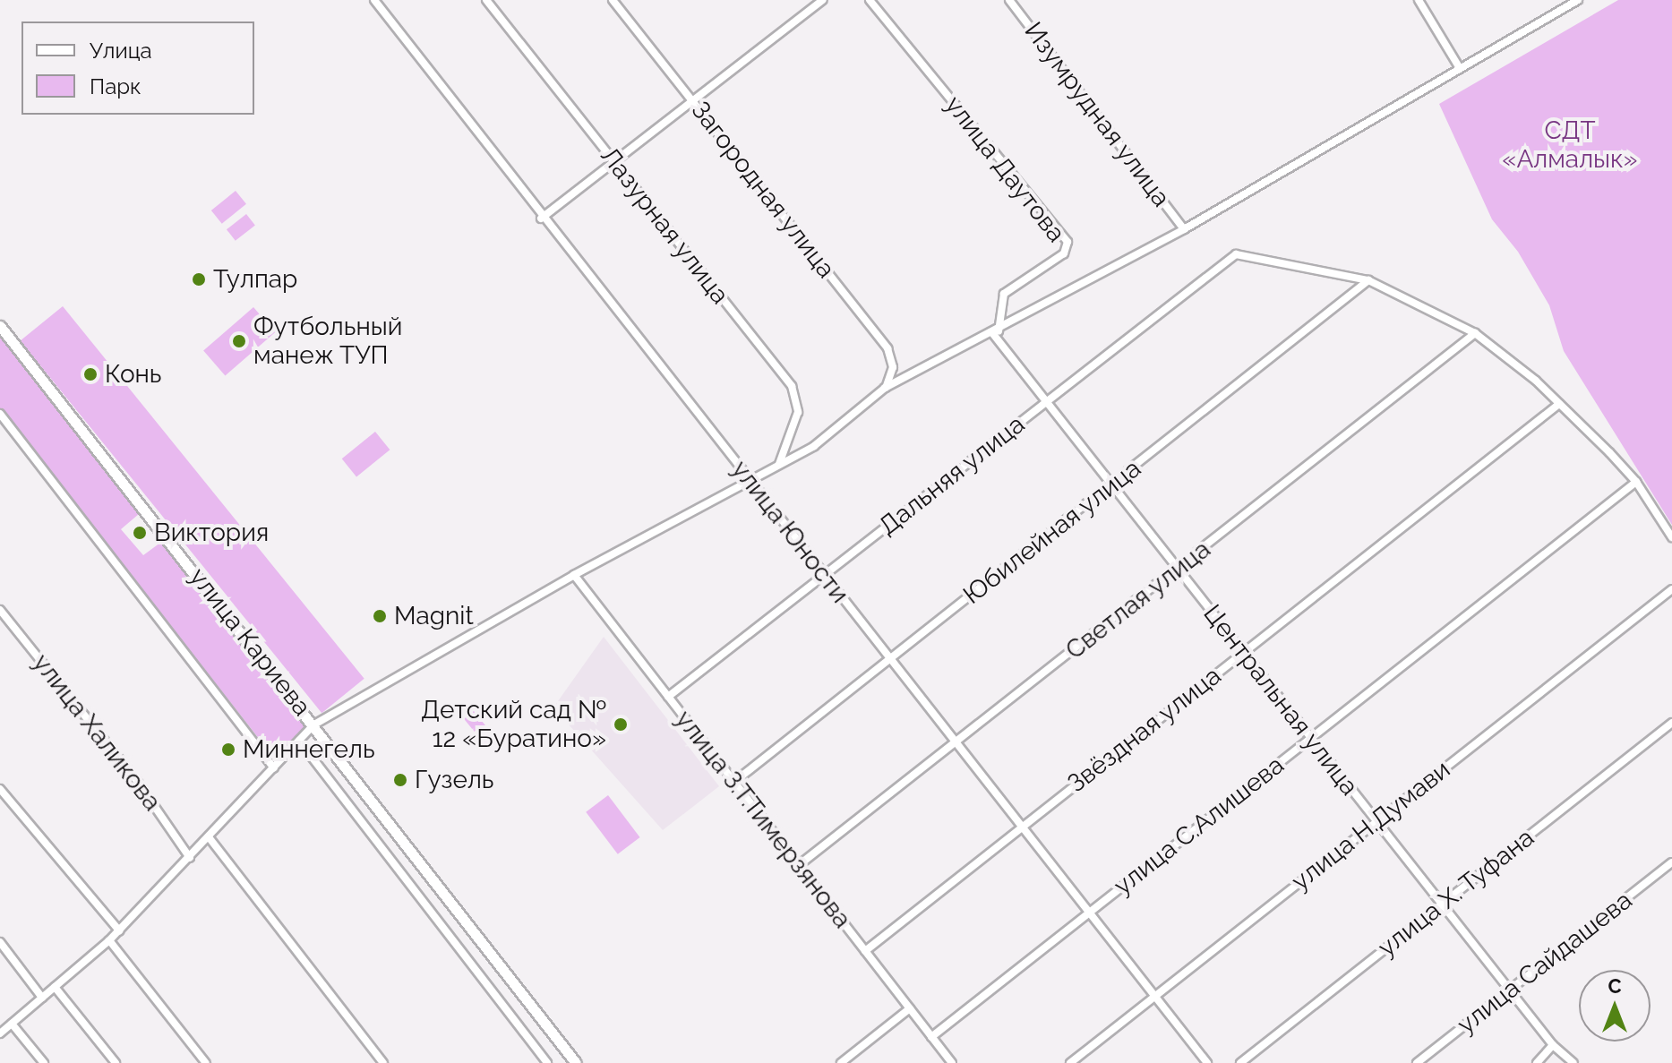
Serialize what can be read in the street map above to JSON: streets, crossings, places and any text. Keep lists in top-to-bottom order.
{
  "streets": {
    "main road": ["улица Кариева"],
    "street": [
      "Изумрудная улица",
      "улица Даутова",
      "Загородная улица",
      "Лазурная улица",
      "Дальняя улица",
      "улица Юности",
      "Юбилейная улица",
      "Светлая улица",
      "Центральная улица",
      "Звёздная улица",
      "улица Халикова",
      "улица З.Т.Тимерзянова",
      "улица С.Алишева",
      "улица Н.Думави",
      "улица Х. Туфана",
      "улица Сайдашева"
    ]
  },
  "crossings": [
    ["улица Даутова", "Центральная улица"],
    ["Дальняя улица", "улица Юности"],
    ["Дальняя улица", "Юбилейная улица"],
    ["Дальняя улица", "Центральная улица"],
    ["Дальняя улица", "улица З.Т.Тимерзянова"],
    ["улица Юности", "Юбилейная улица"],
    ["улица Юности", "Светлая улица"],
    ["улица Юности", "Звёздная улица"],
    ["улица Юности", "улица С.Алишева"],
    ["улица Юности", "улица Н.Думави"],
    ["Юбилейная улица", "Центральная улица"],
    ["Юбилейная улица", "улица З.Т.Тимерзянова"],
    ["Светлая улица", "Центральная улица"],
    ["Светлая улица", "улица З.Т.Тимерзянова"],
    ["Центральная улица", "Звёздная улица"],
    ["Центральная улица", "улица С.Алишева"],
    ["Центральная улица", "улица Н.Думави"],
    ["Центральная улица", "улица Х. Туфана"],
    ["Центральная улица", "улица Сайдашева"],
    ["Звёздная улица", "улица З.Т.Тимерзянова"],
    ["улица З.Т.Тимерзянова", "улица С.Алишева"]
  ],
  "parks": ["СДТ «Алмалык»"],
  "places": [
    "Тулпар",
    "Футбольный манеж ТУП",
    "Конь",
    "Виктория",
    "Magnit",
    "Детский сад № 12 «Буратино»",
    "Миннегель",
    "Гузель"
  ],
  "legend": ["Улица", "Парк"],
  "north": "top"
}
